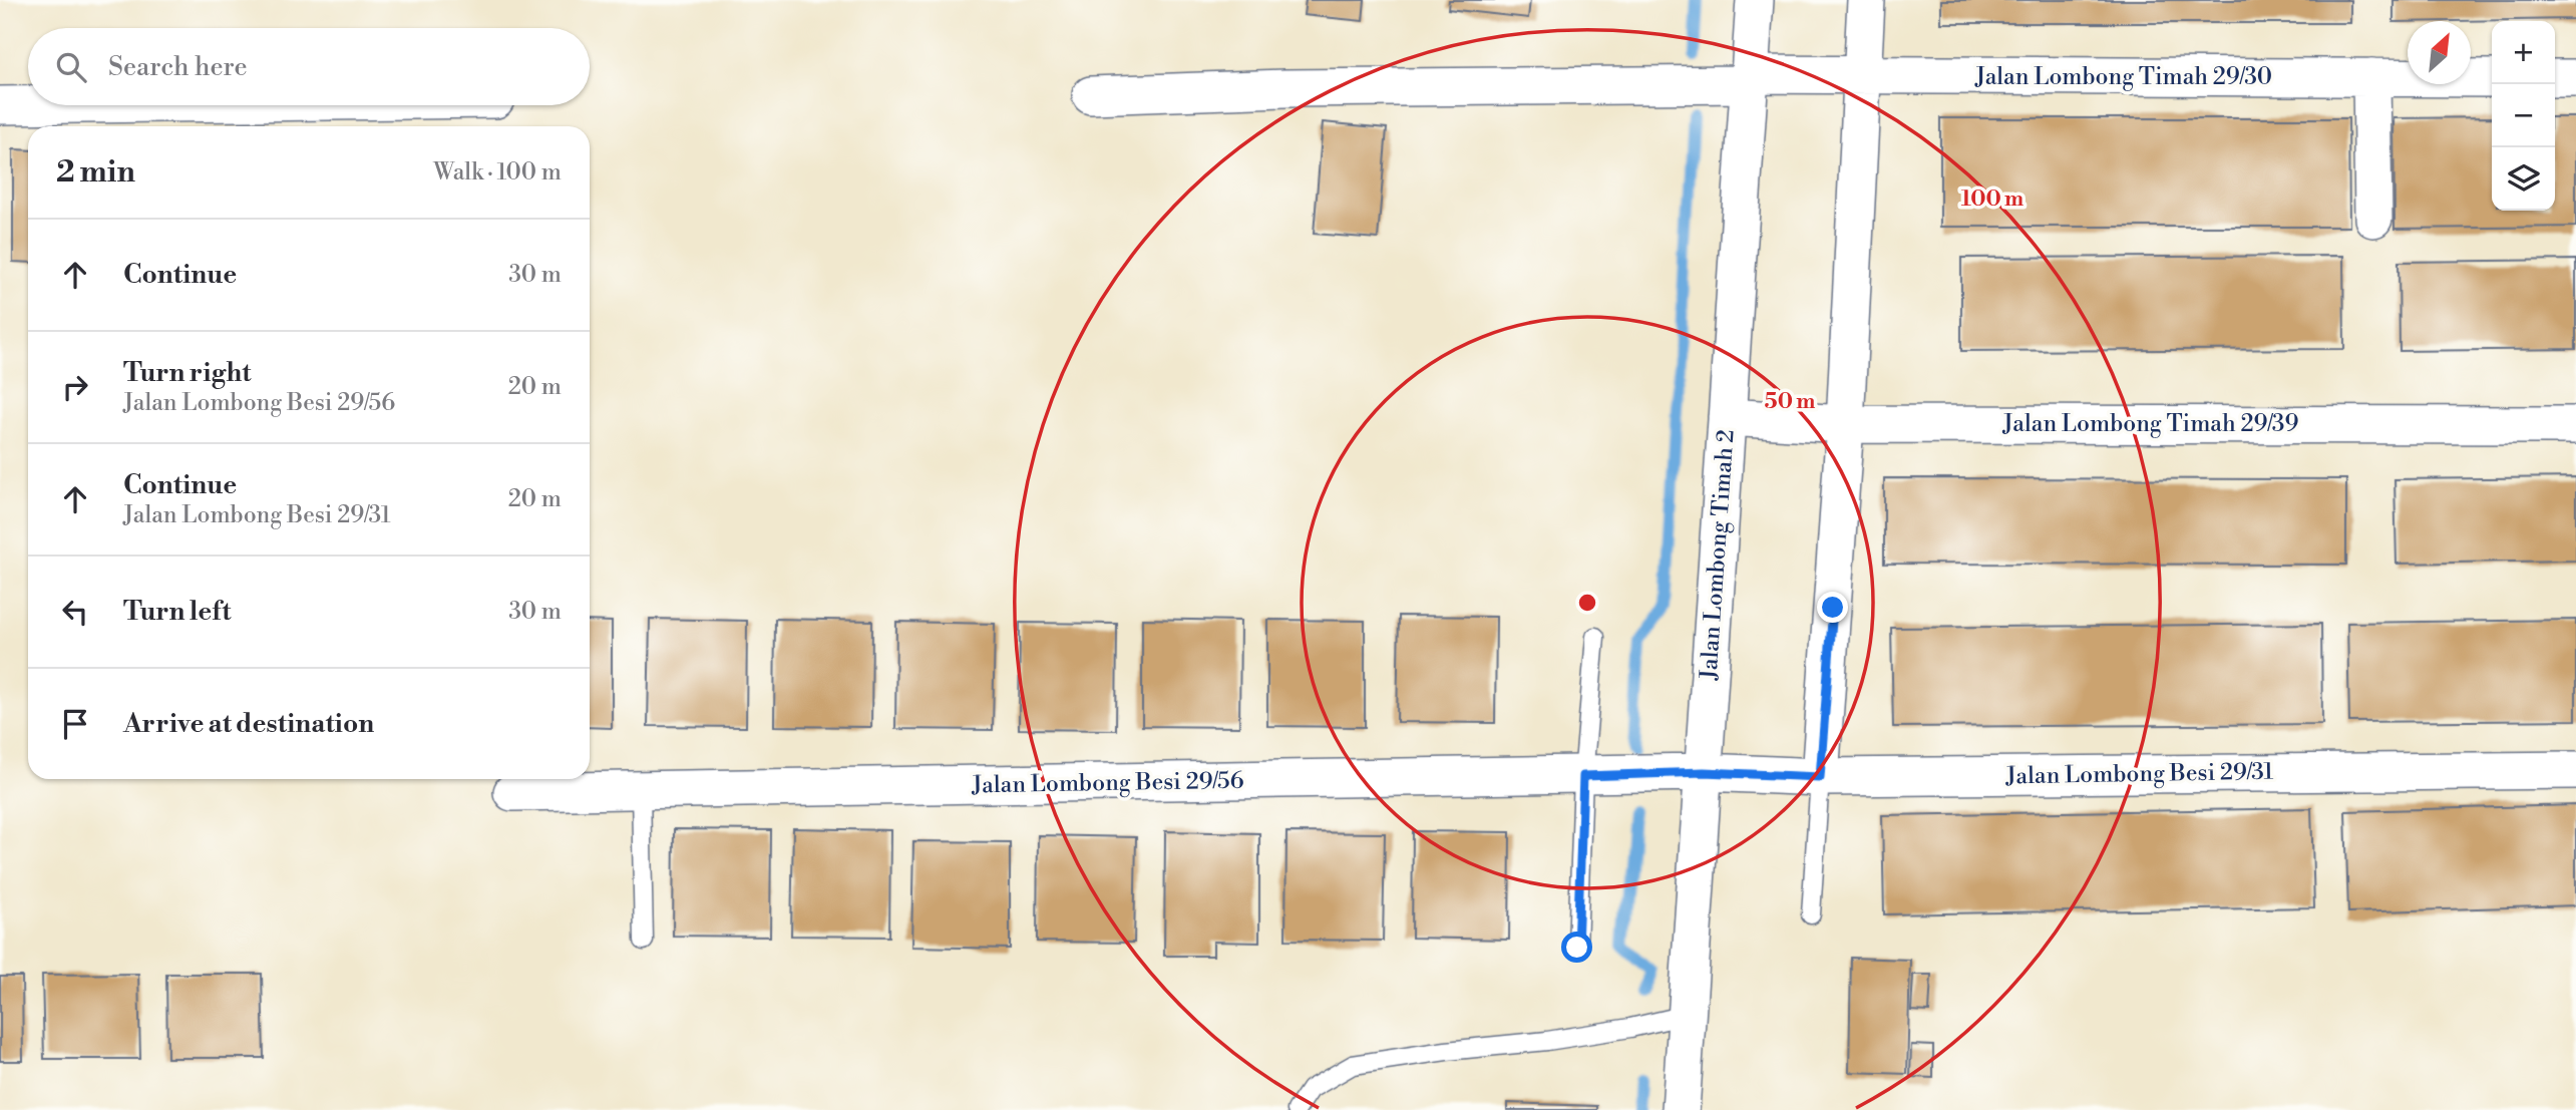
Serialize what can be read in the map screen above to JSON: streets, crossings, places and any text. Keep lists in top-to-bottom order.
{
  "streets": {
    "street": [
      "Jalan Lombong Timah 29/30",
      "Jalan Lombong Timah 29/39",
      "Jalan Lombong Timah 2",
      "Jalan Lombong Besi 29/31",
      "Jalan Lombong Besi 29/56"
    ]
  },
  "crossings": [
    ["Jalan Lombong Timah 29/30", "Jalan Lombong Timah 2"],
    ["Jalan Lombong Timah 29/39", "Jalan Lombong Timah 2"],
    ["Jalan Lombong Timah 2", "Jalan Lombong Besi 29/31"],
    ["Jalan Lombong Timah 2", "Jalan Lombong Besi 29/56"],
    ["Jalan Lombong Besi 29/31", "Jalan Lombong Besi 29/56"]
  ],
  "north": "top right",
  "page": {
    "map_buttons": ["+", "−"],
    "search": "Search here",
    "heading": ["2 min", "Walk · 100 m"],
    "list": [
      ["Continue", "30 m"],
      ["Turn right", "Jalan Lombong Besi 29/56", "20 m"],
      ["Continue", "Jalan Lombong Besi 29/31", "20 m"],
      ["Turn left", "30 m"],
      "Arrive at destination"
    ]
  },
  "rings": ["100 m", "50 m"]
}
